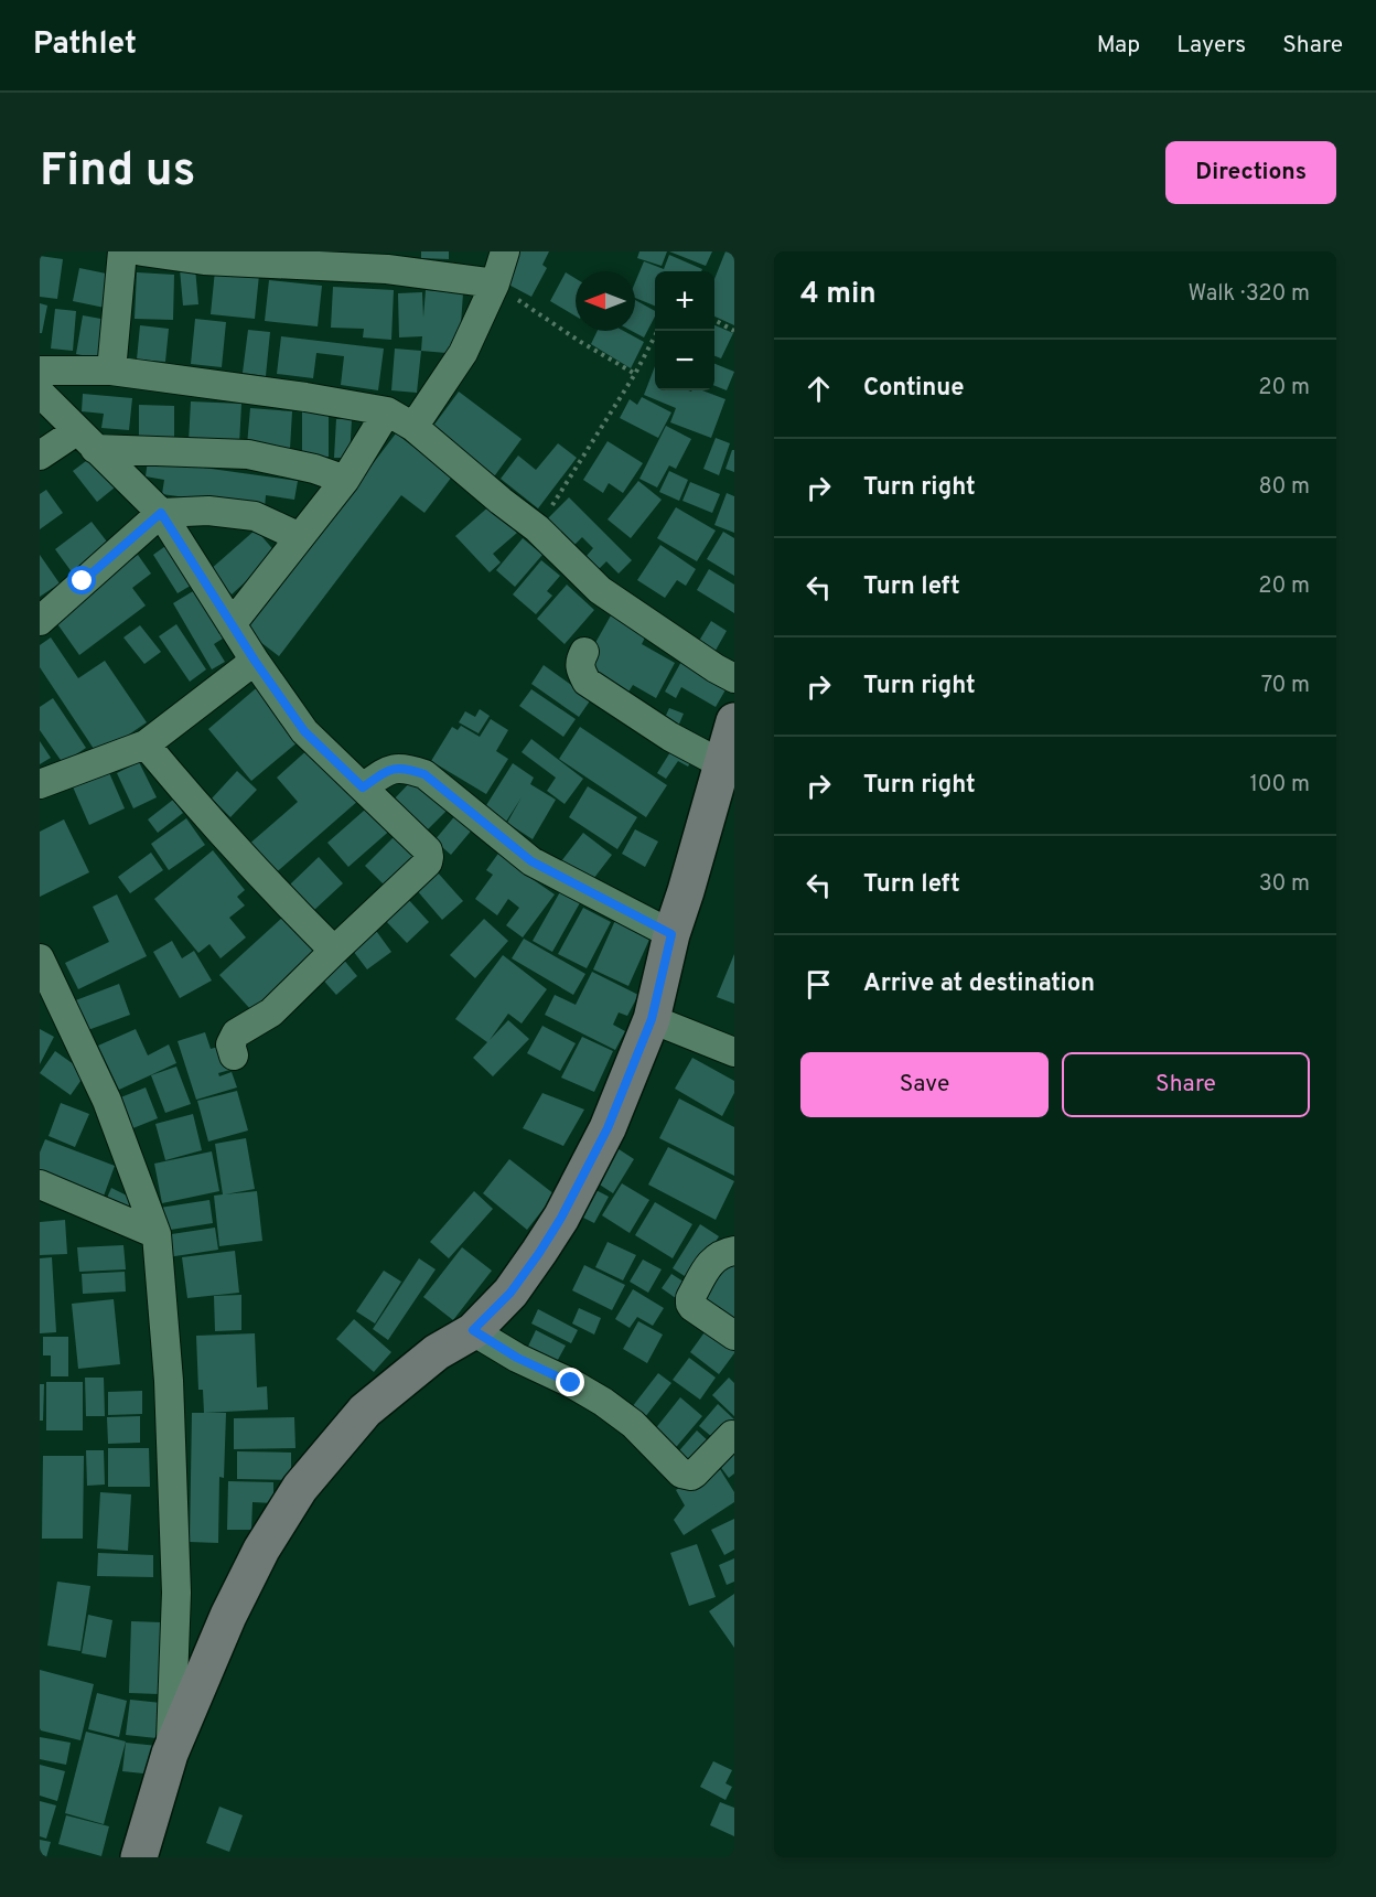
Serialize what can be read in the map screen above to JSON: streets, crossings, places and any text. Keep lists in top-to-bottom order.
{
  "north": "left",
  "page": {
    "header": "Pathlet",
    "nav": ["Map", "Layers", "Share"],
    "buttons": [
      "Directions",
      ["Save", "Share"]
    ],
    "title": "Find us",
    "heading": ["4 min", "Walk · 320 m"],
    "map_buttons": ["+", "−"],
    "list": [
      ["Continue", "20 m"],
      ["Turn right", "80 m"],
      ["Turn left", "20 m"],
      ["Turn right", "70 m"],
      ["Turn right", "100 m"],
      ["Turn left", "30 m"],
      "Arrive at destination"
    ]
  }
}
